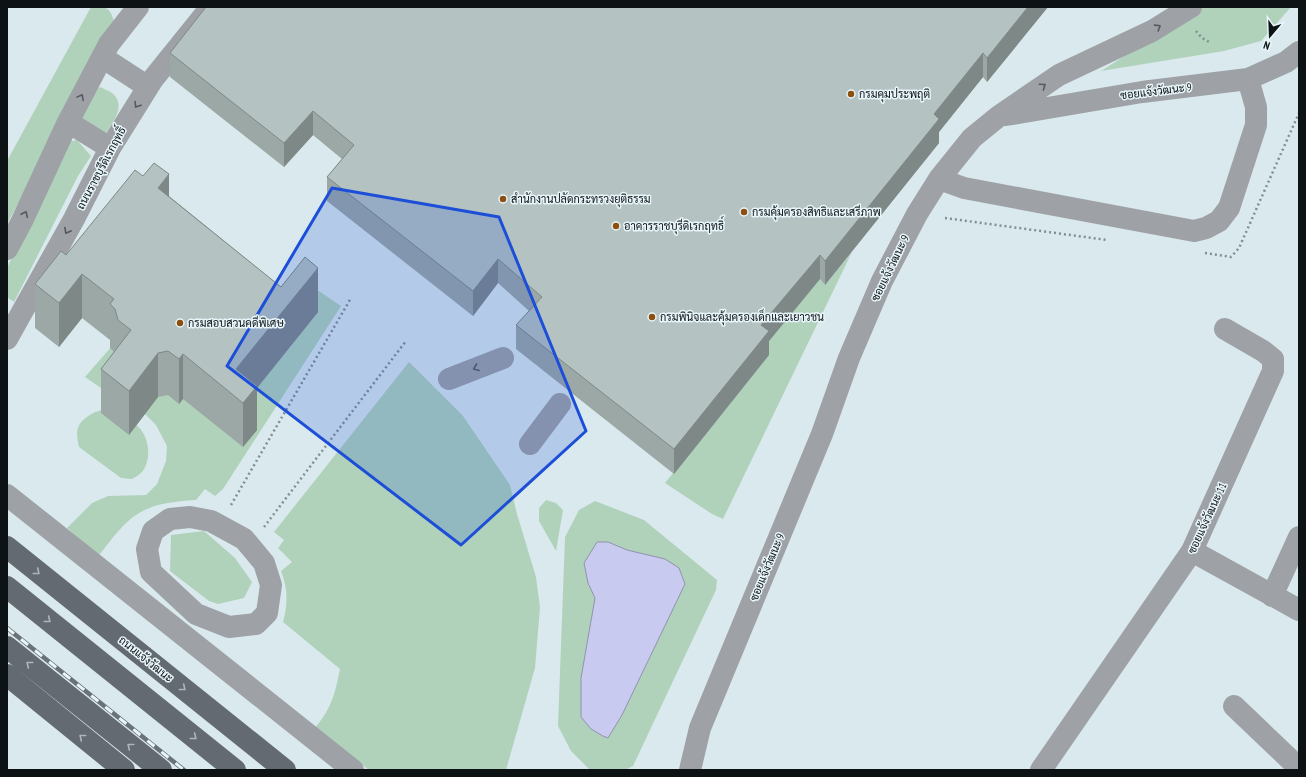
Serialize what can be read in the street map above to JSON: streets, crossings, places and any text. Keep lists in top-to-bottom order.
{
  "streets": {
    "main road": ["ถนนแจ้งวัฒนะ"],
    "street": ["ซอยแจ้งวัฒนะ 9", "ถนนราชบุรีดิเรกฤทธิ์", "ซอยแจ้งวัฒนะ 11"]
  },
  "places": [
    "กรมคุมประพฤติ",
    "สำนักงานปลัดกระทรวงยุติธรรม",
    "กรมคุ้มครองสิทธิและเสรีภาพ",
    "อาคารราชบุรีดิเรกฤทธิ์",
    "กรมพินิจและคุ้มครองเด็กและเยาวชน",
    "กรมสอบสวนคดีพิเศษ"
  ],
  "north": "bottom"
}
